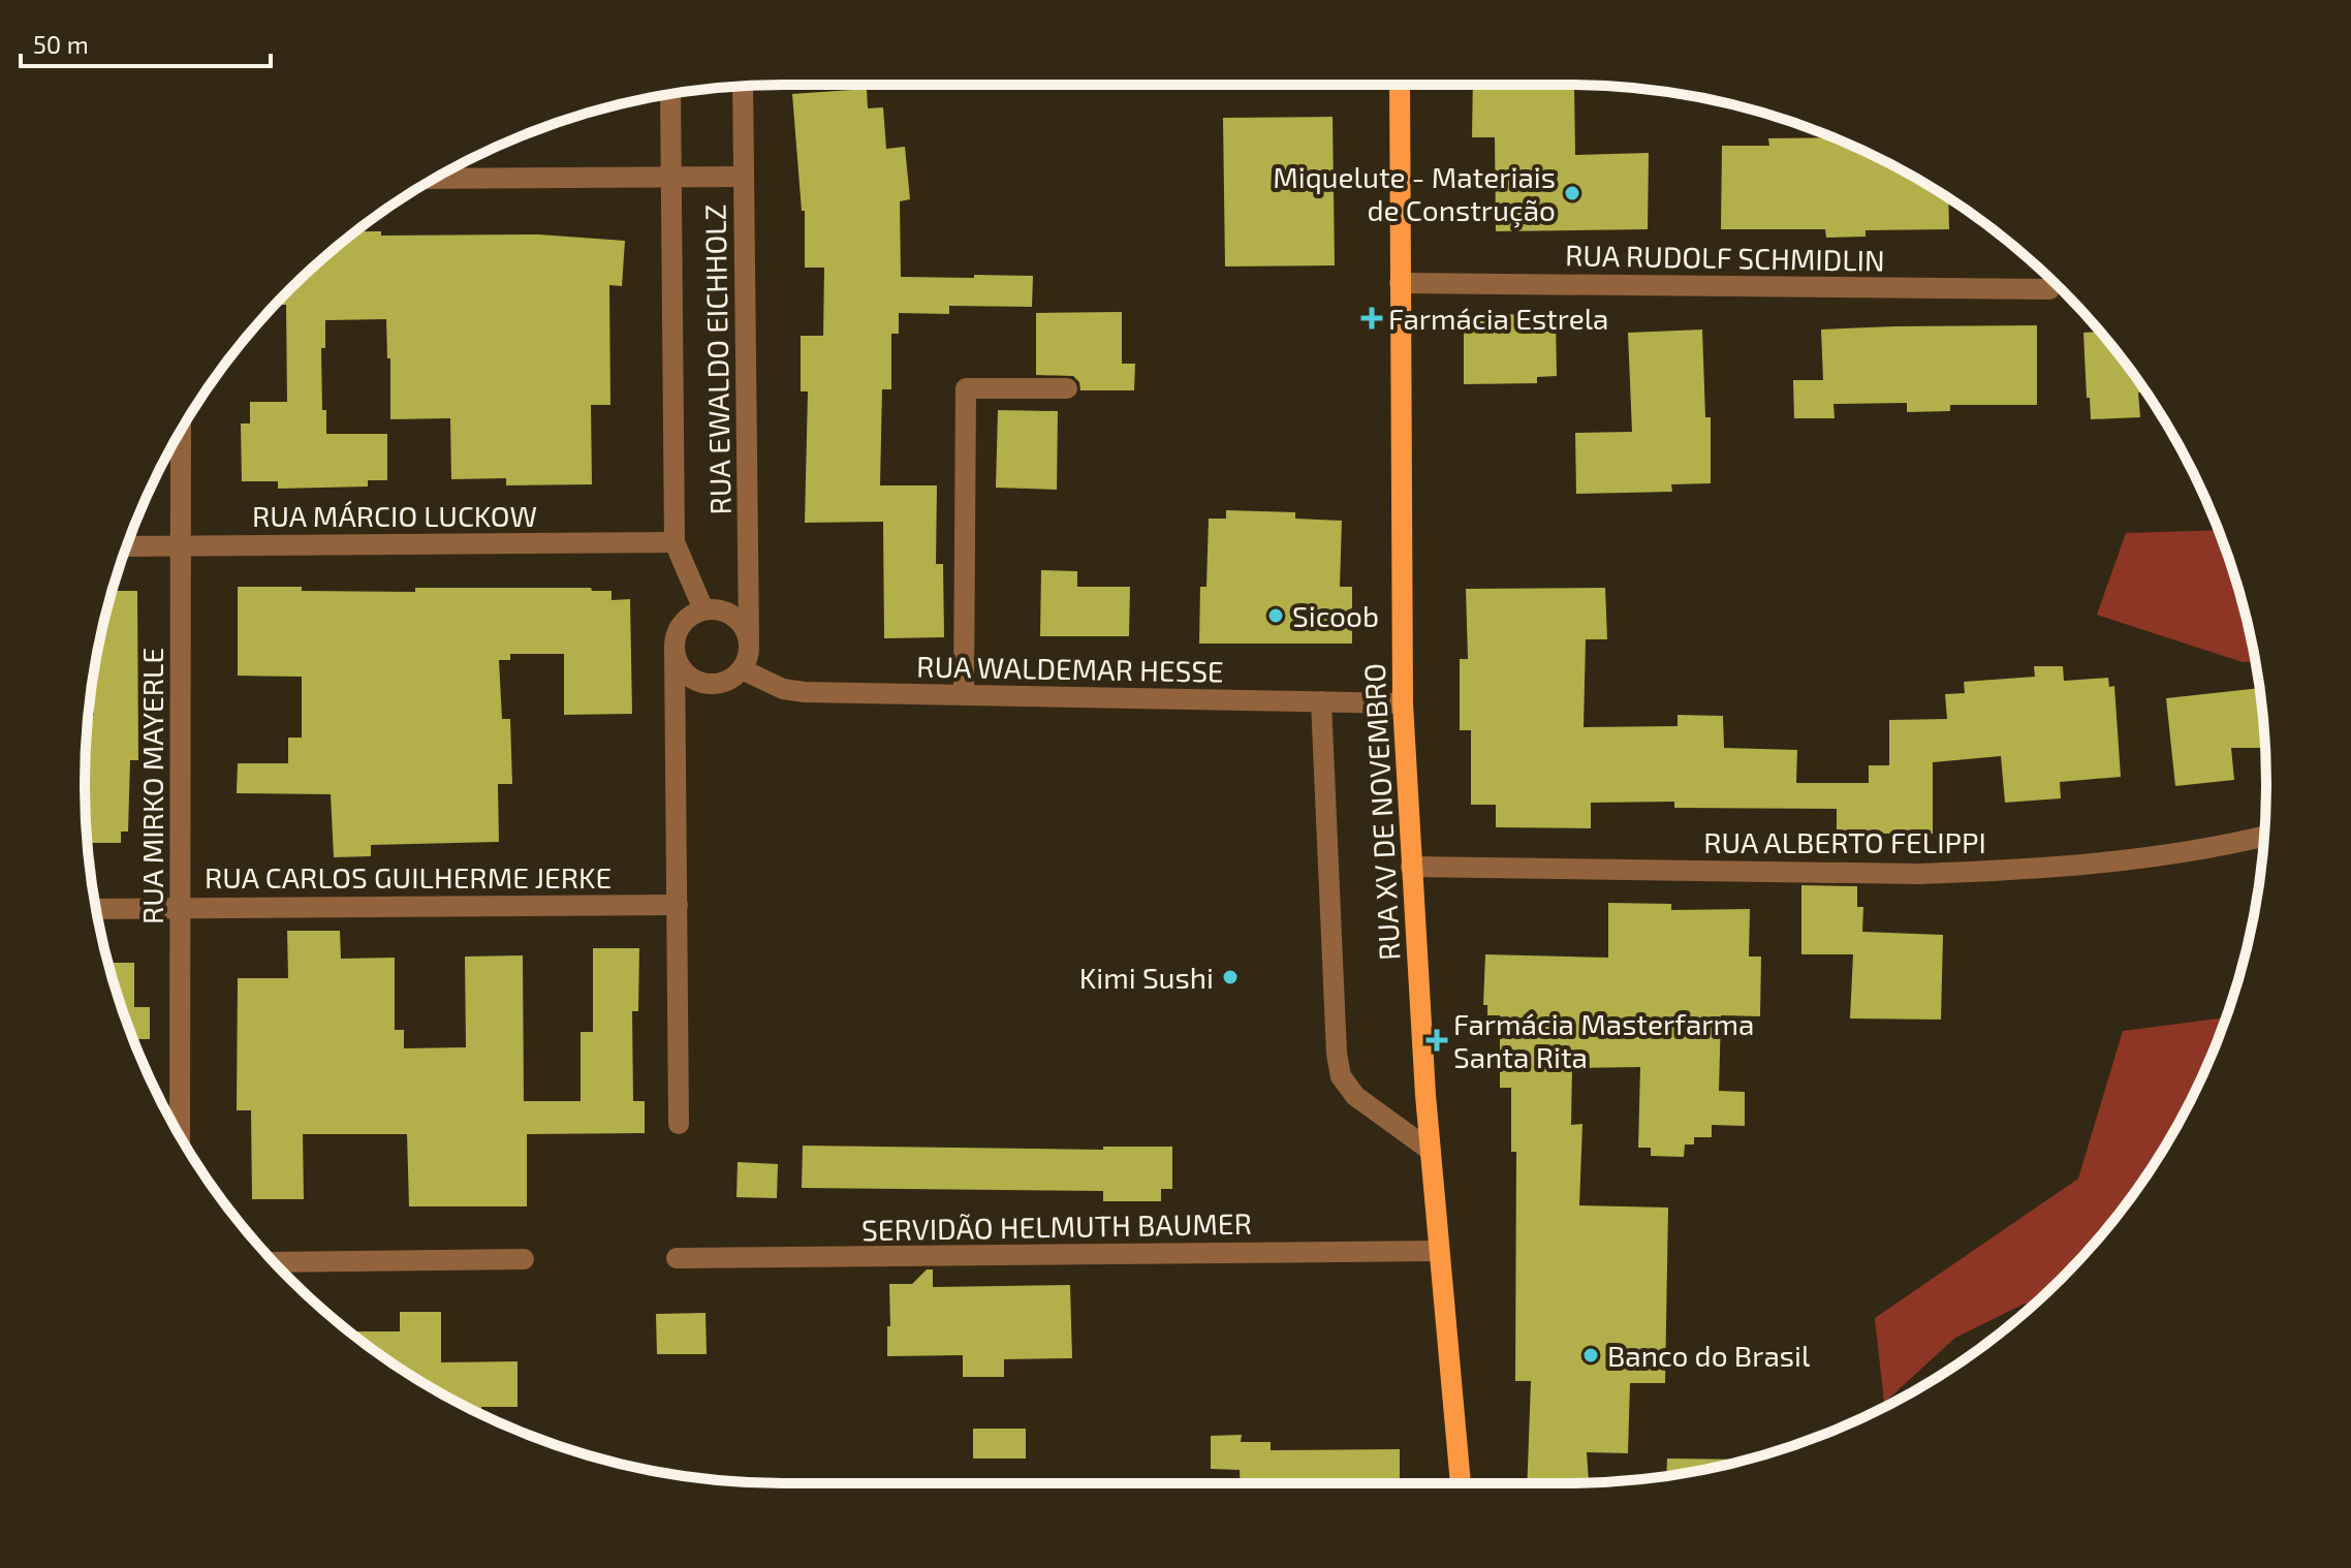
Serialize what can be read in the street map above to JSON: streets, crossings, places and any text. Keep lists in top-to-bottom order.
{
  "streets": {
    "main road": ["RUA XV DE NOVEMBRO"],
    "street": [
      "RUA RUDOLF SCHMIDLIN",
      "RUA EWALDO EICHHOLZ",
      "RUA MÁRCIO LUCKOW",
      "RUA WALDEMAR HESSE",
      "RUA MIRKO MAYERLE",
      "RUA ALBERTO FELIPPI",
      "RUA CARLOS GUILHERME JERKE",
      "SERVIDÃO HELMUTH BAUMER"
    ]
  },
  "crossings": [
    ["RUA RUDOLF SCHMIDLIN", "RUA XV DE NOVEMBRO"],
    ["RUA EWALDO EICHHOLZ", "RUA MÁRCIO LUCKOW"],
    ["RUA EWALDO EICHHOLZ", "RUA WALDEMAR HESSE"],
    ["RUA MÁRCIO LUCKOW", "RUA MIRKO MAYERLE"],
    ["RUA WALDEMAR HESSE", "RUA XV DE NOVEMBRO"],
    ["RUA MIRKO MAYERLE", "RUA CARLOS GUILHERME JERKE"],
    ["RUA XV DE NOVEMBRO", "RUA ALBERTO FELIPPI"],
    ["RUA XV DE NOVEMBRO", "SERVIDÃO HELMUTH BAUMER"]
  ],
  "places": {
    "other": [
      "Miquelute - Materiais de Construção",
      "Sicoob",
      "Kimi Sushi",
      "Banco do Brasil"
    ],
    "health": ["Farmácia Estrela", "Farmácia Masterfarma Santa Rita"]
  },
  "scale_bar": "50 m"
}
